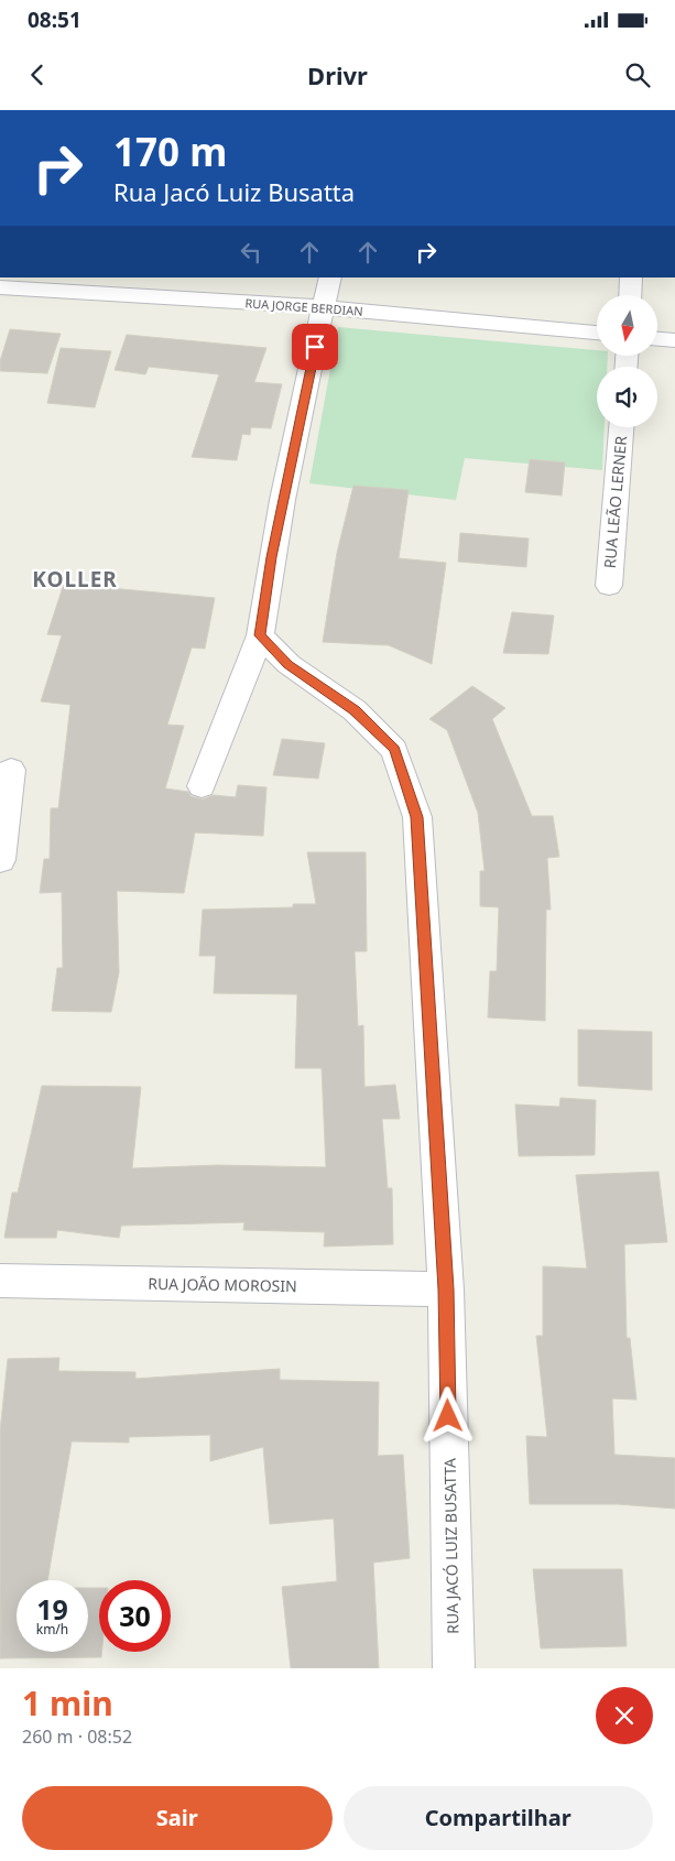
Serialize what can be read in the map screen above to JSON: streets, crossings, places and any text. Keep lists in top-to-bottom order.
{
  "streets": {
    "street": [
      "RUA JORGE BERDIAN",
      "RUA LEÃO LERNER",
      "RUA JOÃO MOROSIN",
      "RUA JACÓ LUIZ BUSATTA"
    ]
  },
  "crossings": [
    ["RUA JOÃO MOROSIN", "RUA JACÓ LUIZ BUSATTA"]
  ],
  "districts": ["KOLLER"],
  "north": "bottom",
  "page": {
    "status": "08:51",
    "header": "Drivr",
    "turn": ["170 m", "Rua Jacó Luiz Busatta"],
    "speed": "19 km/h",
    "limit": "30",
    "heading": ["1 min", "260 m · 08:52"],
    "buttons": ["Sair", "Compartilhar"]
  }
}
